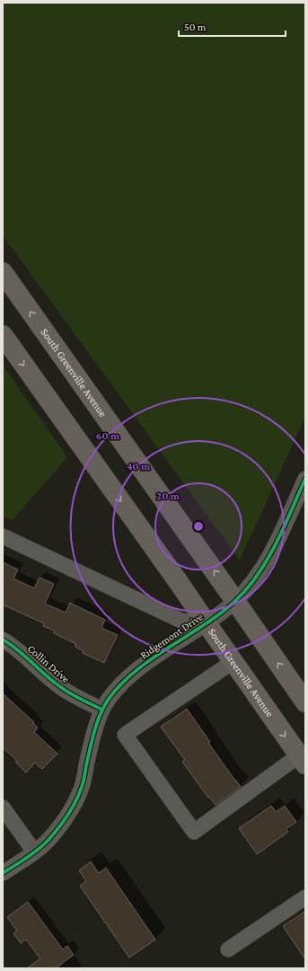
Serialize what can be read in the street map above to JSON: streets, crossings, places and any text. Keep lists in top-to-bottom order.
{
  "streets": {
    "main road": ["South Greenville Avenue"],
    "street": ["Ridgemont Drive", "Collin Drive"]
  },
  "crossings": [
    ["South Greenville Avenue", "Ridgemont Drive"],
    ["Ridgemont Drive", "Collin Drive"]
  ],
  "scale_bar": "50 m",
  "rings": ["60 m", "40 m", "20 m"]
}
